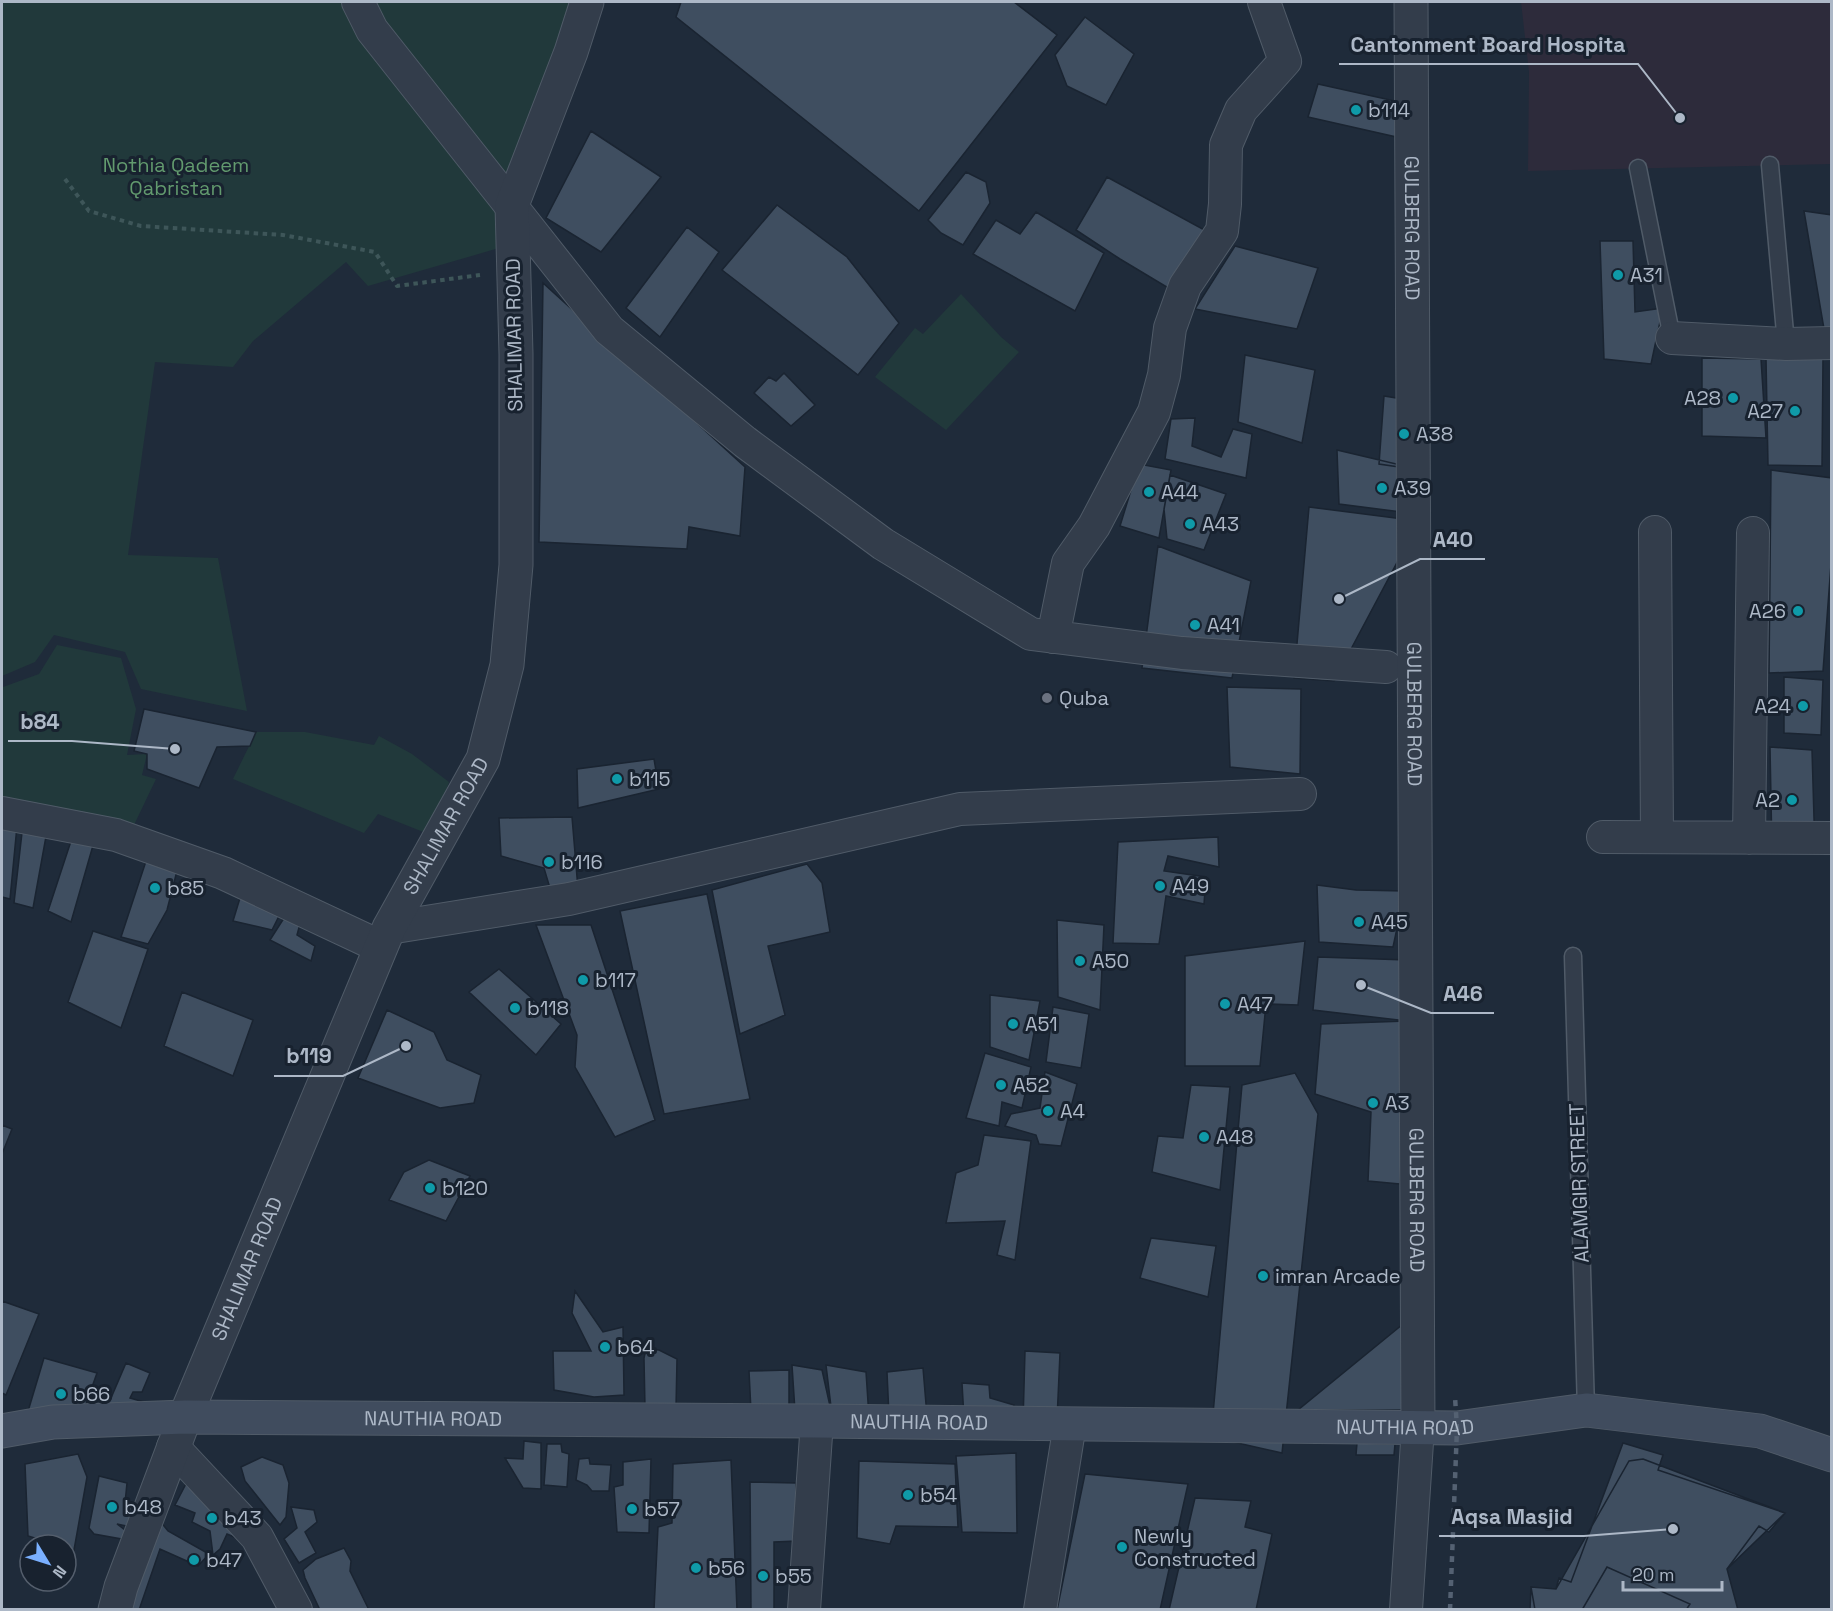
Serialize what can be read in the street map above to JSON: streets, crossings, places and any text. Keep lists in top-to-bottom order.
{
  "streets": {
    "main road": ["NAUTHIA ROAD"],
    "street": ["GULBERG ROAD", "SHALIMAR ROAD"],
    "lane": ["ALAMGIR STREET"]
  },
  "crossings": [
    ["GULBERG ROAD", "NAUTHIA ROAD"],
    ["SHALIMAR ROAD", "NAUTHIA ROAD"],
    ["ALAMGIR STREET", "NAUTHIA ROAD"]
  ],
  "parks": ["Nothia Qadeem Qabristan"],
  "places": [
    "b114",
    "Cantonment Board Hospita",
    "A31",
    "A28",
    "A27",
    "A38",
    "A39",
    "A44",
    "A43",
    "A40",
    "A26",
    "A41",
    "Quba",
    "A24",
    "b84",
    "b115",
    "A2",
    "b116",
    "A49",
    "b85",
    "A45",
    "A50",
    "b117",
    "A46",
    "A47",
    "b118",
    "A51",
    "b119",
    "A52",
    "A3",
    "A4",
    "A48",
    "b120",
    "imran Arcade",
    "b64",
    "b66",
    "b54",
    "b48",
    "b57",
    "b43",
    "Aqsa Masjid",
    "Newly Constructed",
    "b47",
    "b56",
    "b55"
  ],
  "scale_bar": "20 m",
  "north": "bottom right"
}
